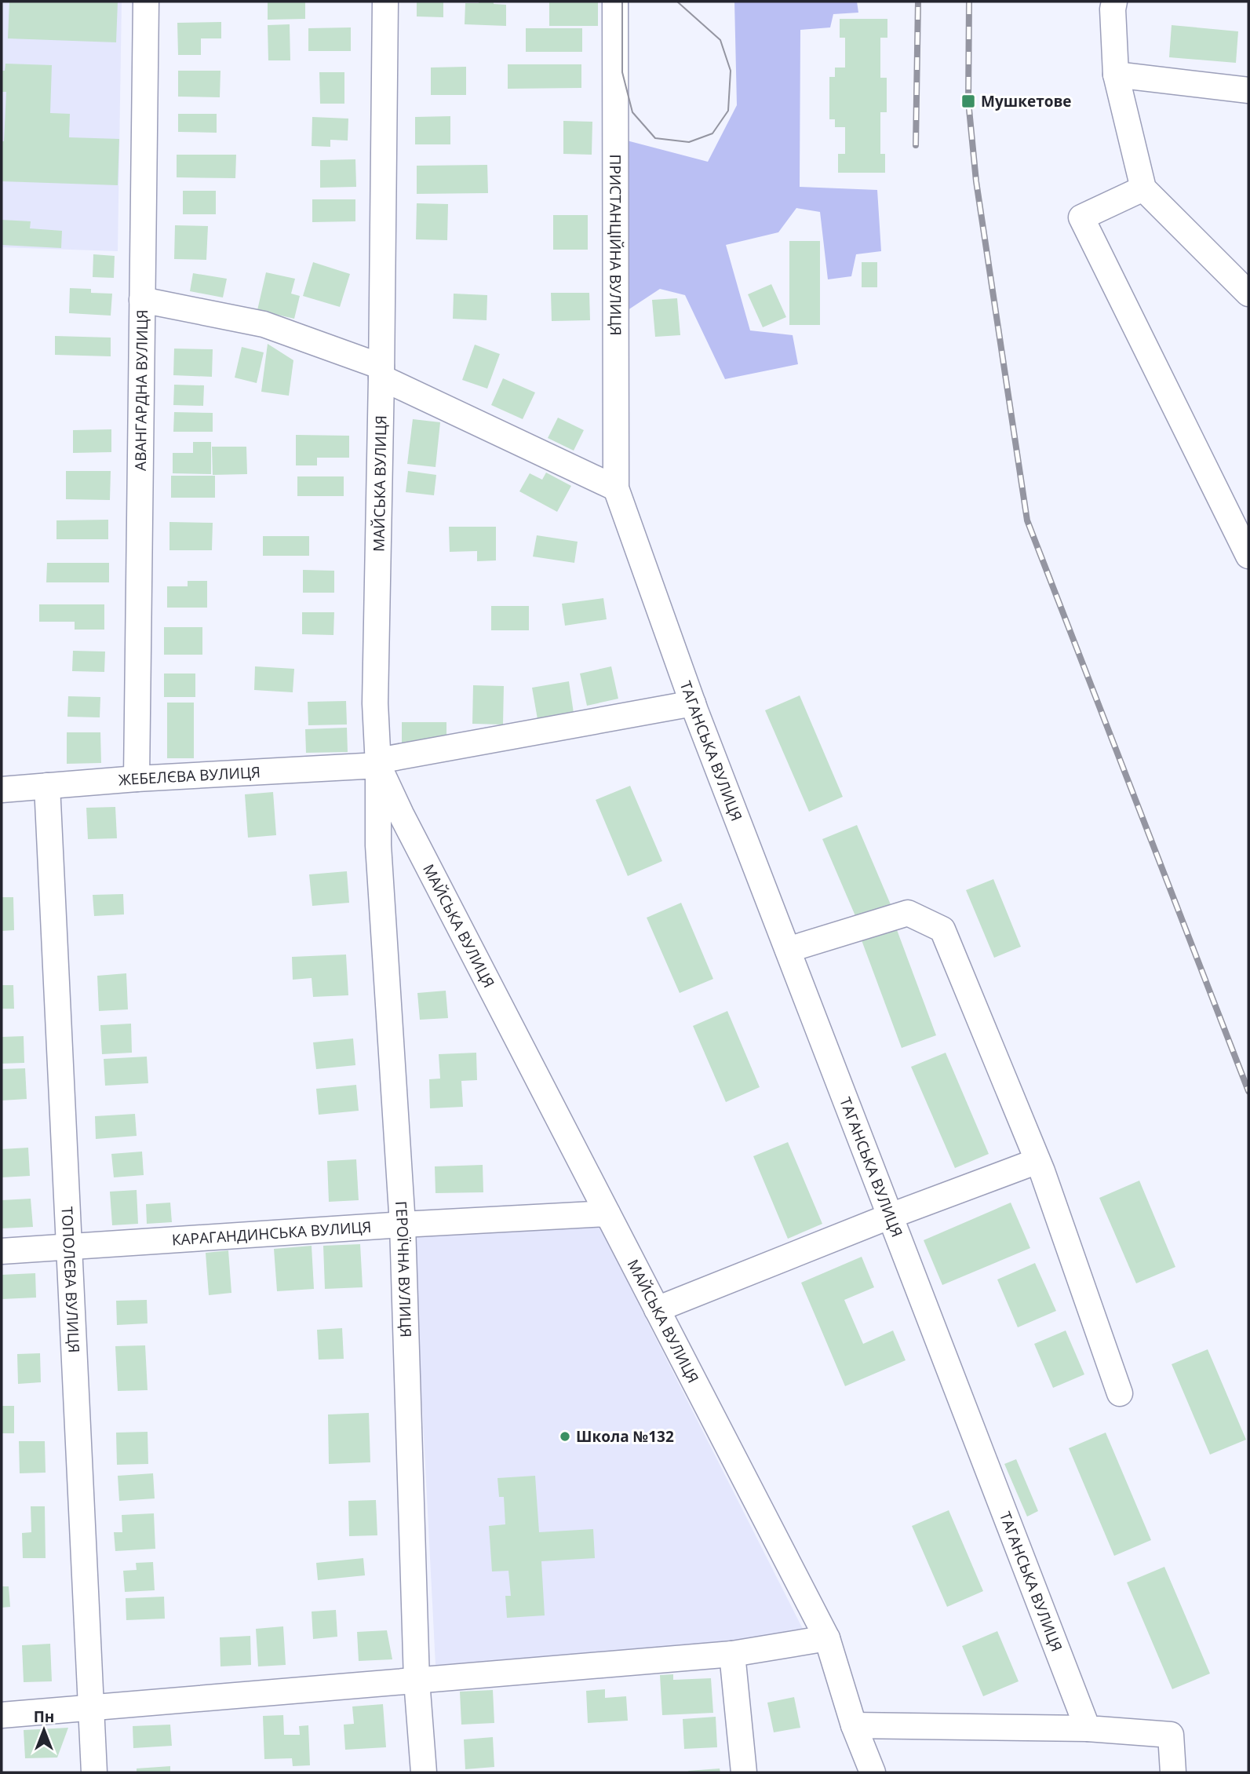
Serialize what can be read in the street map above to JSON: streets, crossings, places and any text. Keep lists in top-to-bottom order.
{
  "streets": {
    "street": [
      "ПРИСТАНЦІЙНА ВУЛИЦЯ",
      "АВАНГАРДНА ВУЛИЦЯ",
      "МАЙСЬКА ВУЛИЦЯ",
      "ТАГАНСЬКА ВУЛИЦЯ",
      "ЖЕБЕЛЄВА ВУЛИЦЯ",
      "КАРАГАНДИНСЬКА ВУЛИЦЯ",
      "ГЕРОЇЧНА ВУЛИЦЯ",
      "ТОПОЛЄВА ВУЛИЦЯ"
    ]
  },
  "crossings": [
    ["ПРИСТАНЦІЙНА ВУЛИЦЯ", "ТАГАНСЬКА ВУЛИЦЯ"],
    ["АВАНГАРДНА ВУЛИЦЯ", "ЖЕБЕЛЄВА ВУЛИЦЯ"],
    ["МАЙСЬКА ВУЛИЦЯ", "ЖЕБЕЛЄВА ВУЛИЦЯ"],
    ["МАЙСЬКА ВУЛИЦЯ", "КАРАГАНДИНСЬКА ВУЛИЦЯ"],
    ["МАЙСЬКА ВУЛИЦЯ", "ГЕРОЇЧНА ВУЛИЦЯ"],
    ["ТАГАНСЬКА ВУЛИЦЯ", "ЖЕБЕЛЄВА ВУЛИЦЯ"],
    ["ЖЕБЕЛЄВА ВУЛИЦЯ", "ГЕРОЇЧНА ВУЛИЦЯ"],
    ["ЖЕБЕЛЄВА ВУЛИЦЯ", "ТОПОЛЄВА ВУЛИЦЯ"],
    ["КАРАГАНДИНСЬКА ВУЛИЦЯ", "ГЕРОЇЧНА ВУЛИЦЯ"],
    ["КАРАГАНДИНСЬКА ВУЛИЦЯ", "ТОПОЛЄВА ВУЛИЦЯ"]
  ],
  "places": {
    "transit": ["Мушкетове"],
    "other": ["Школа №132"]
  },
  "north": "top"
}
